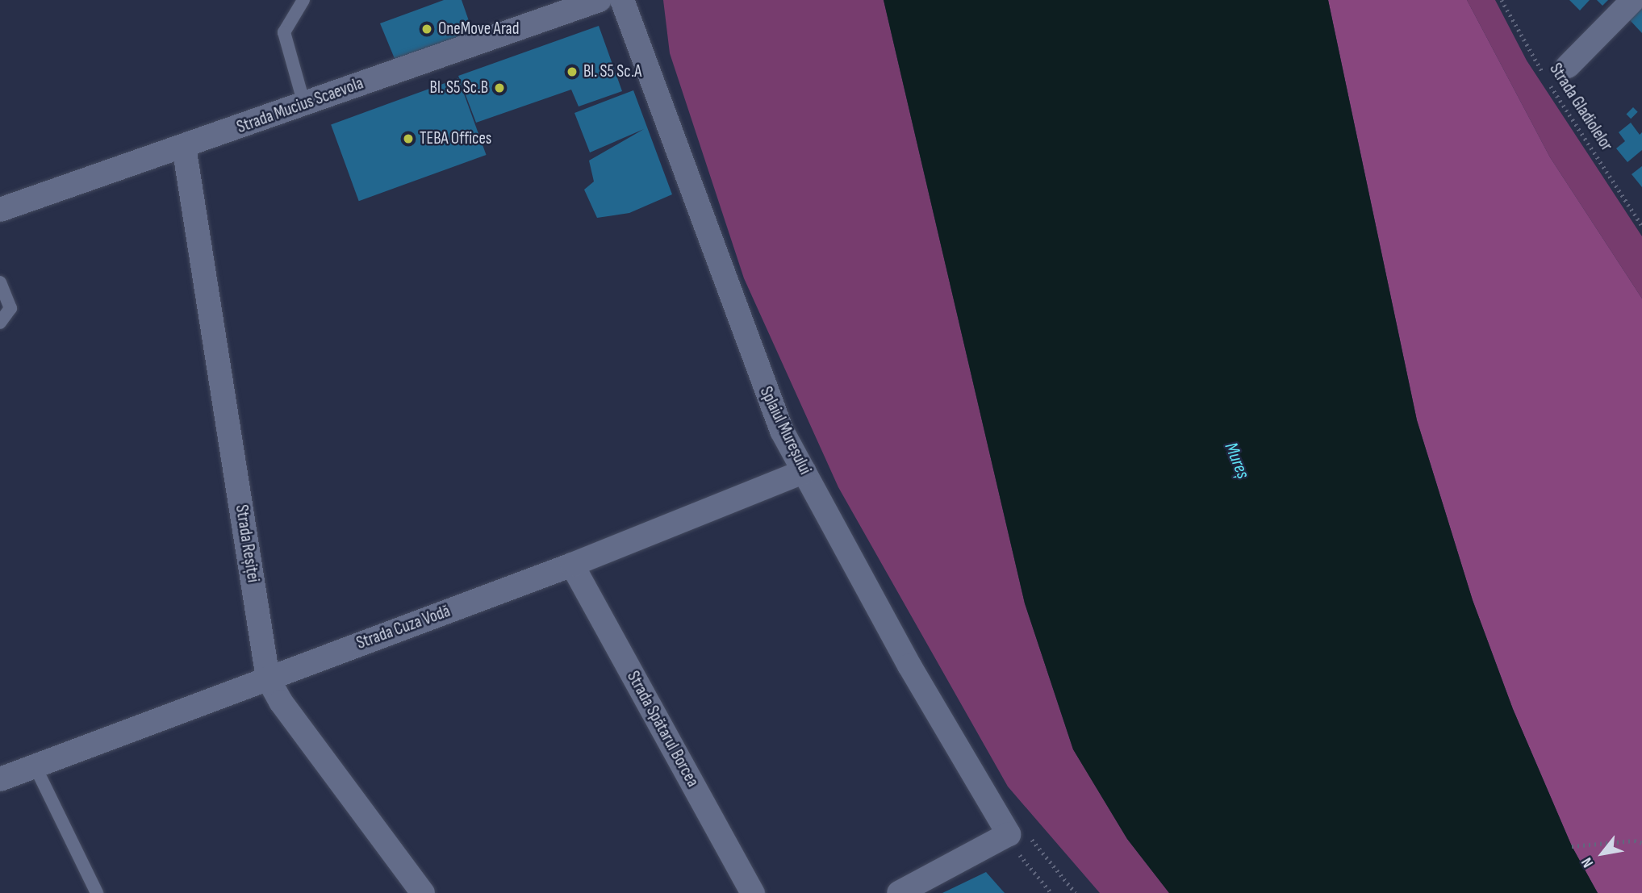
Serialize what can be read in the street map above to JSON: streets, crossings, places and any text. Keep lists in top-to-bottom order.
{
  "streets": {
    "street": [
      "Strada Mucius Scaevola",
      "Splaiul Mureșului",
      "Strada Reșiței",
      "Strada Cuza Vodă",
      "Strada Spătarul Borcea"
    ],
    "path": ["Strada Gladiolelor"]
  },
  "crossings": [
    ["Strada Mucius Scaevola", "Strada Reșiței"],
    ["Splaiul Mureșului", "Strada Cuza Vodă"],
    ["Strada Reșiței", "Strada Cuza Vodă"],
    ["Strada Cuza Vodă", "Strada Spătarul Borcea"]
  ],
  "water": ["Mureș"],
  "places": [
    "OneMove Arad",
    "Bl. S5 Sc.A",
    "Bl. S5 Sc.B",
    "TEBA Offices"
  ],
  "north": "bottom left"
}
